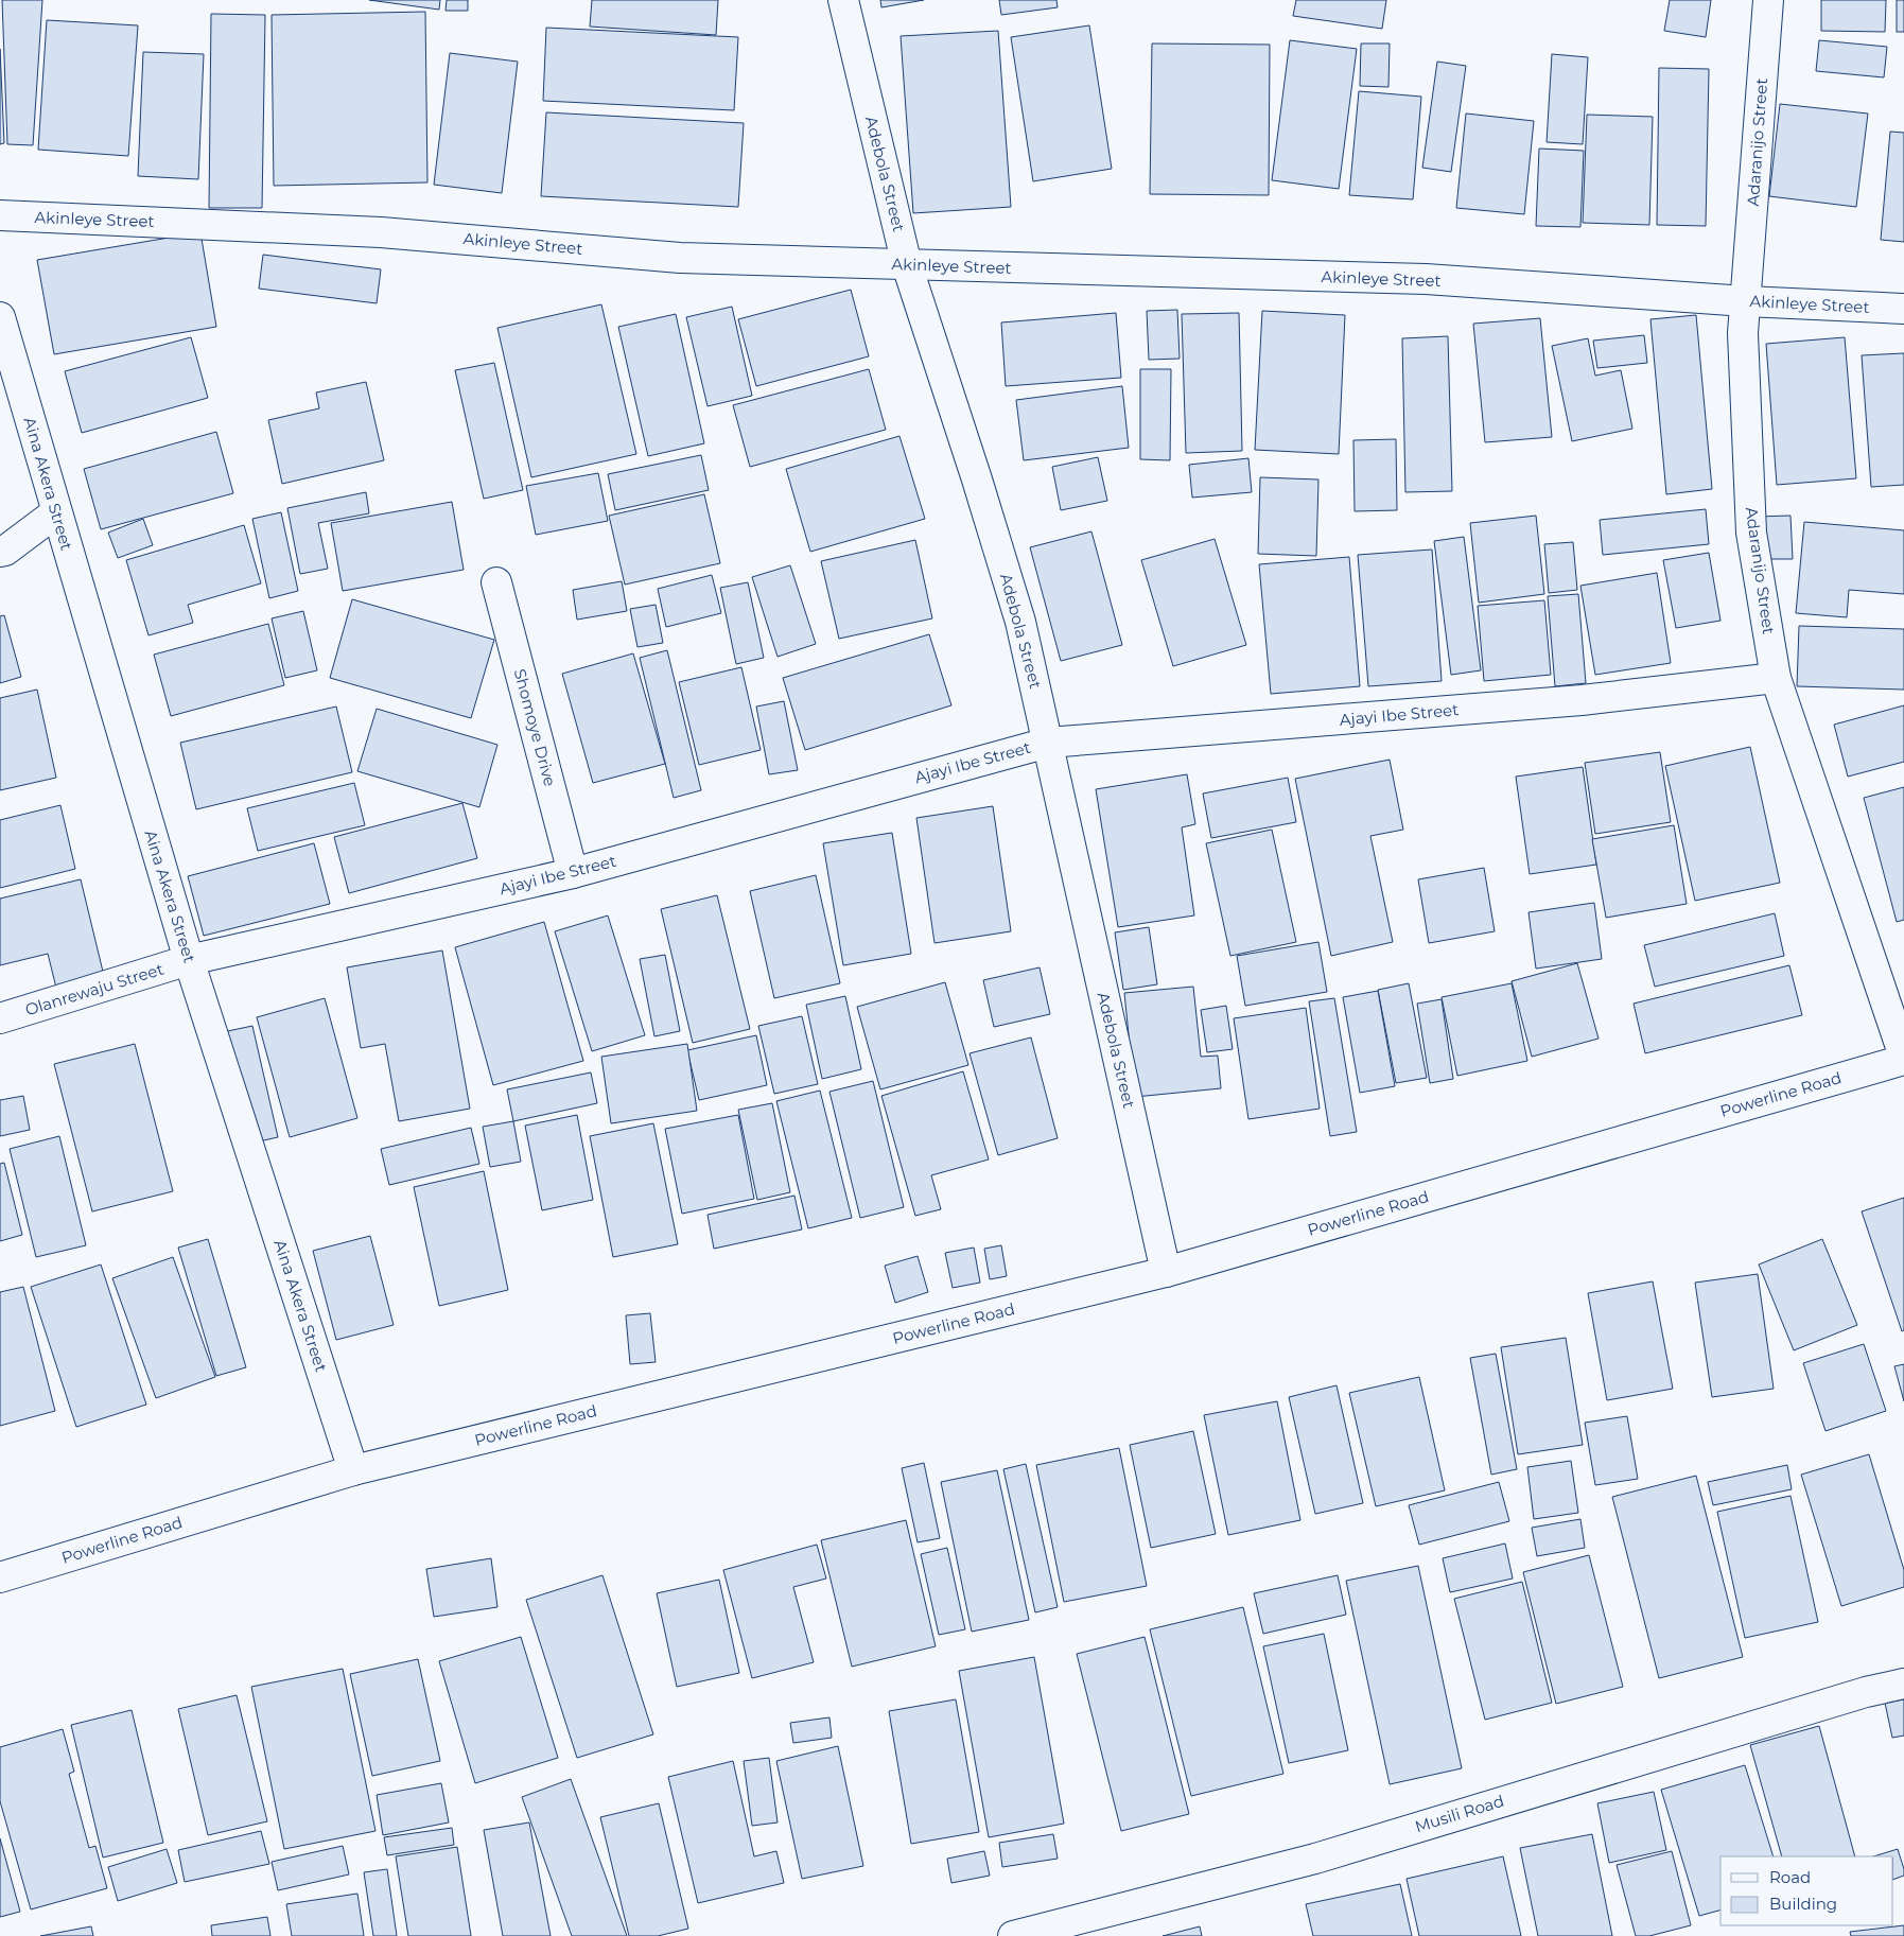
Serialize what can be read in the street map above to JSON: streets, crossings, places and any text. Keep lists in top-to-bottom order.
{
  "streets": {
    "street": [
      "Adaranijo Street",
      "Adebola Street",
      "Akinleye Street",
      "Aina Akera Street",
      "Ajayi Ibe Street",
      "Shomoye Drive",
      "Olanrewaju Street",
      "Powerline Road",
      "Musili Road"
    ]
  },
  "crossings": [
    ["Adaranijo Street", "Akinleye Street"],
    ["Adaranijo Street", "Ajayi Ibe Street"],
    ["Adaranijo Street", "Powerline Road"],
    ["Adebola Street", "Akinleye Street"],
    ["Adebola Street", "Ajayi Ibe Street"],
    ["Adebola Street", "Powerline Road"],
    ["Aina Akera Street", "Ajayi Ibe Street"],
    ["Aina Akera Street", "Olanrewaju Street"],
    ["Aina Akera Street", "Powerline Road"],
    ["Ajayi Ibe Street", "Shomoye Drive"],
    ["Ajayi Ibe Street", "Olanrewaju Street"]
  ],
  "legend": ["Road", "Building"]
}
